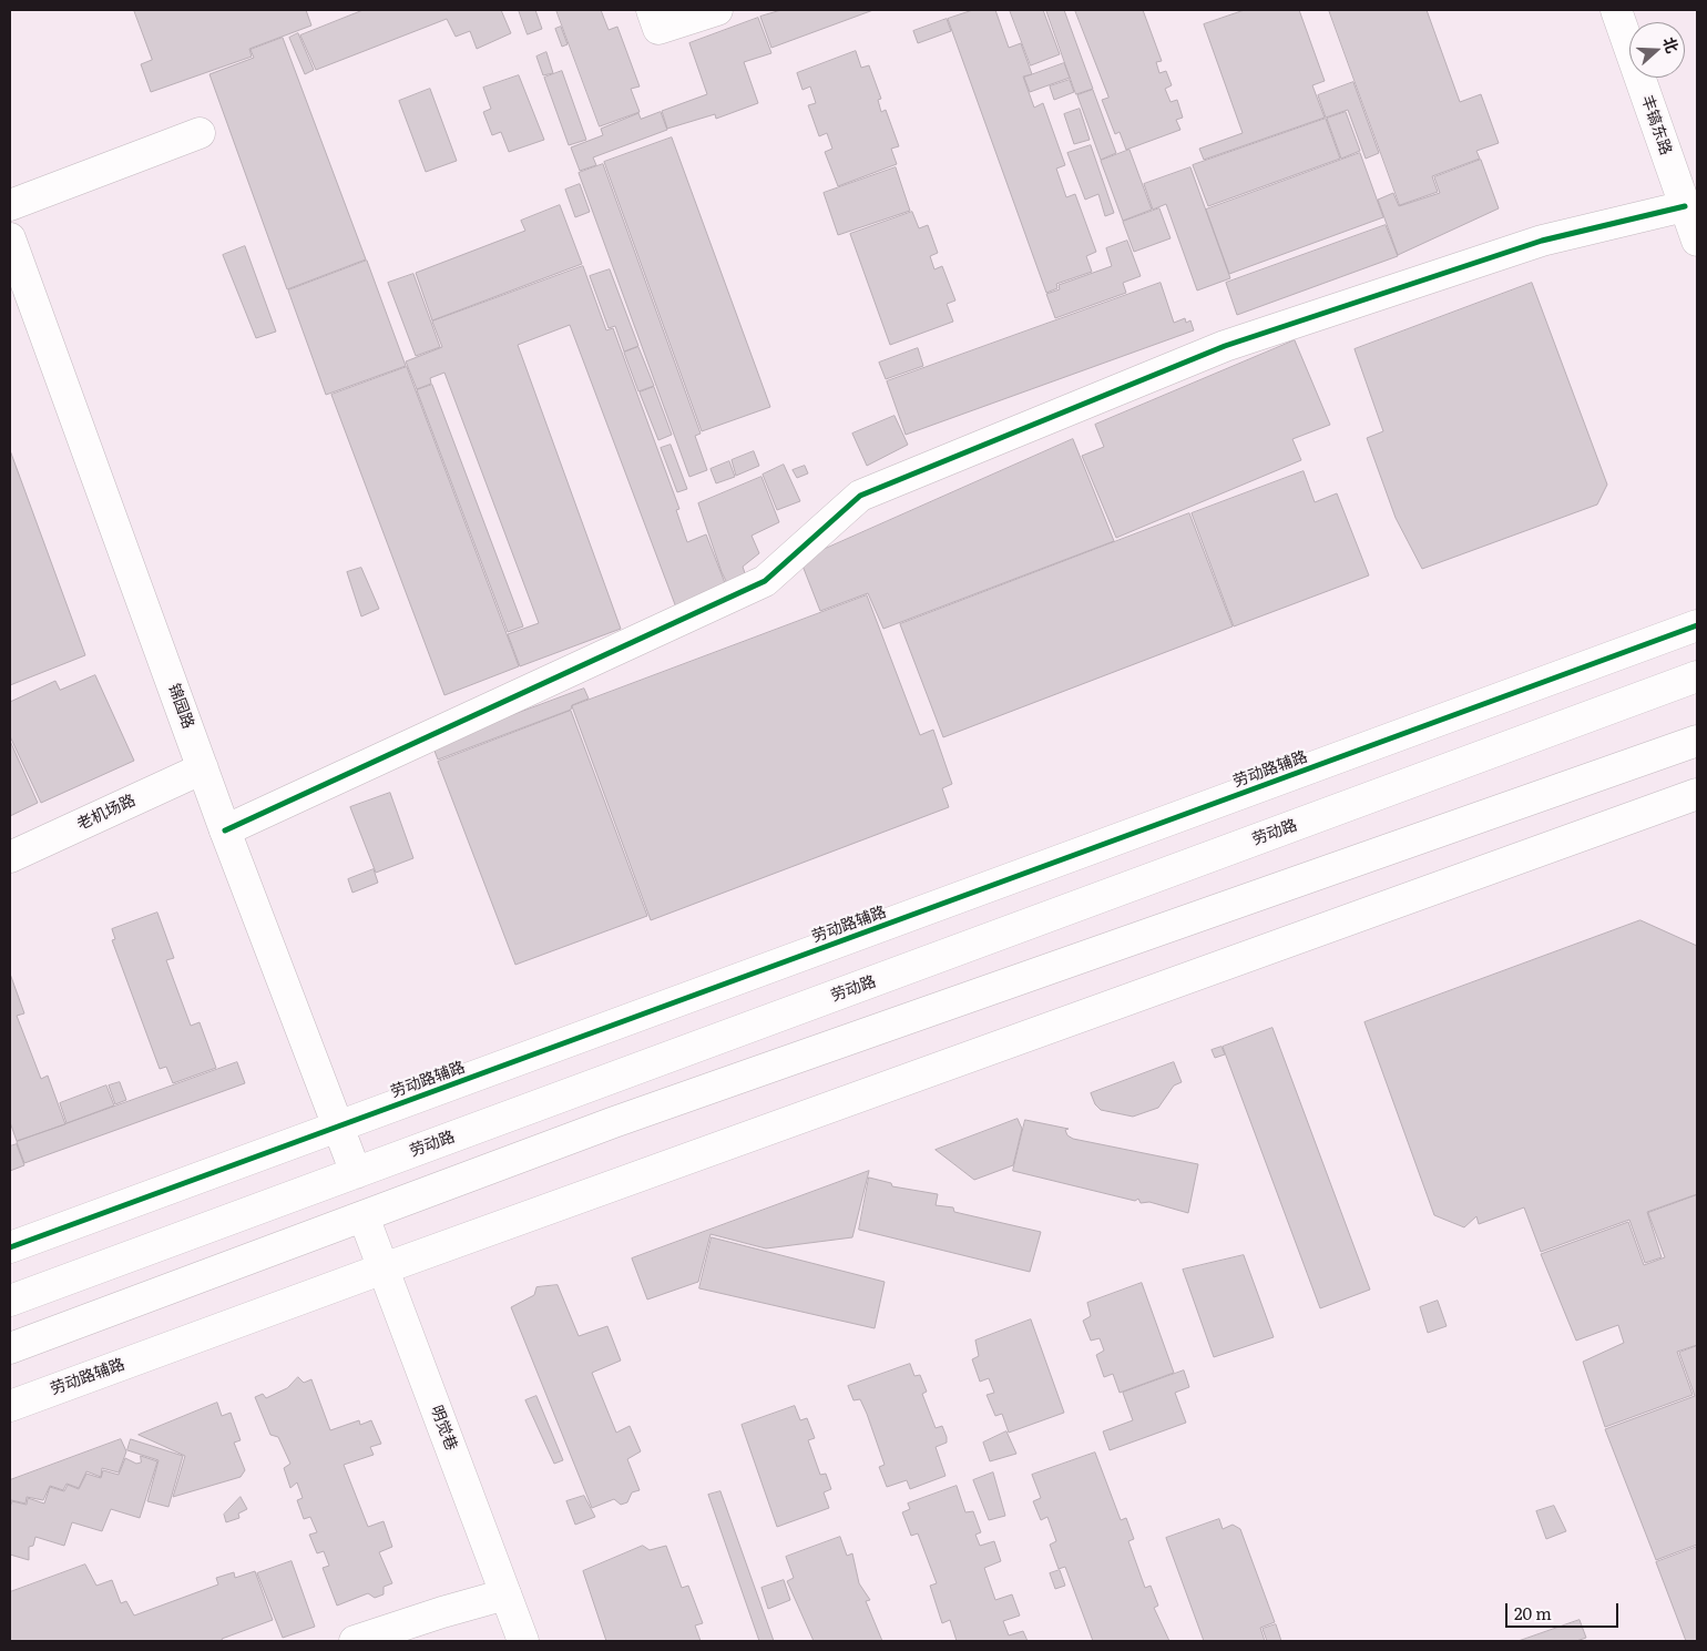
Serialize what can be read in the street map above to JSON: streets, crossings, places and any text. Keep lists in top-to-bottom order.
{
  "streets": {
    "street": [
      "丰镐东路",
      "锦园路",
      "劳动路辅路",
      "老机场路",
      "劳动路",
      "明觉巷"
    ]
  },
  "crossings": [
    ["锦园路", "劳动路辅路"],
    ["锦园路", "老机场路"],
    ["锦园路", "劳动路"],
    ["劳动路辅路", "明觉巷"]
  ],
  "scale_bar": "20 m",
  "north": "right"
}
